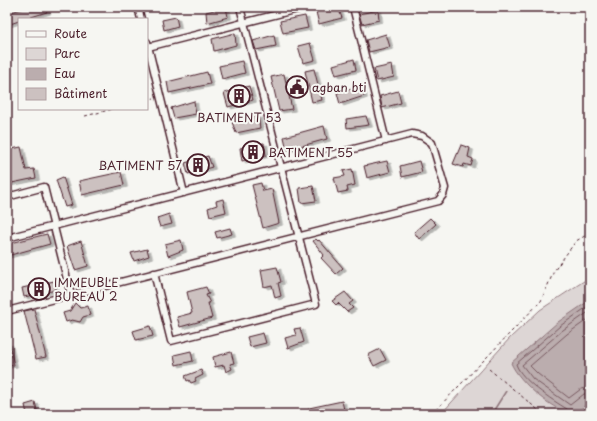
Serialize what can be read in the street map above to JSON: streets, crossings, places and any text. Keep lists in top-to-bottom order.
{
  "places": {
    "public building": ["agban bti"],
    "building": [
      "BATIMENT 53",
      "BATIMENT 55",
      "BATIMENT 57",
      "IMMEUBLE BUREAU 2"
    ]
  },
  "legend": [
    "Route",
    "Parc",
    "Eau",
    "Bâtiment"
  ]
}
